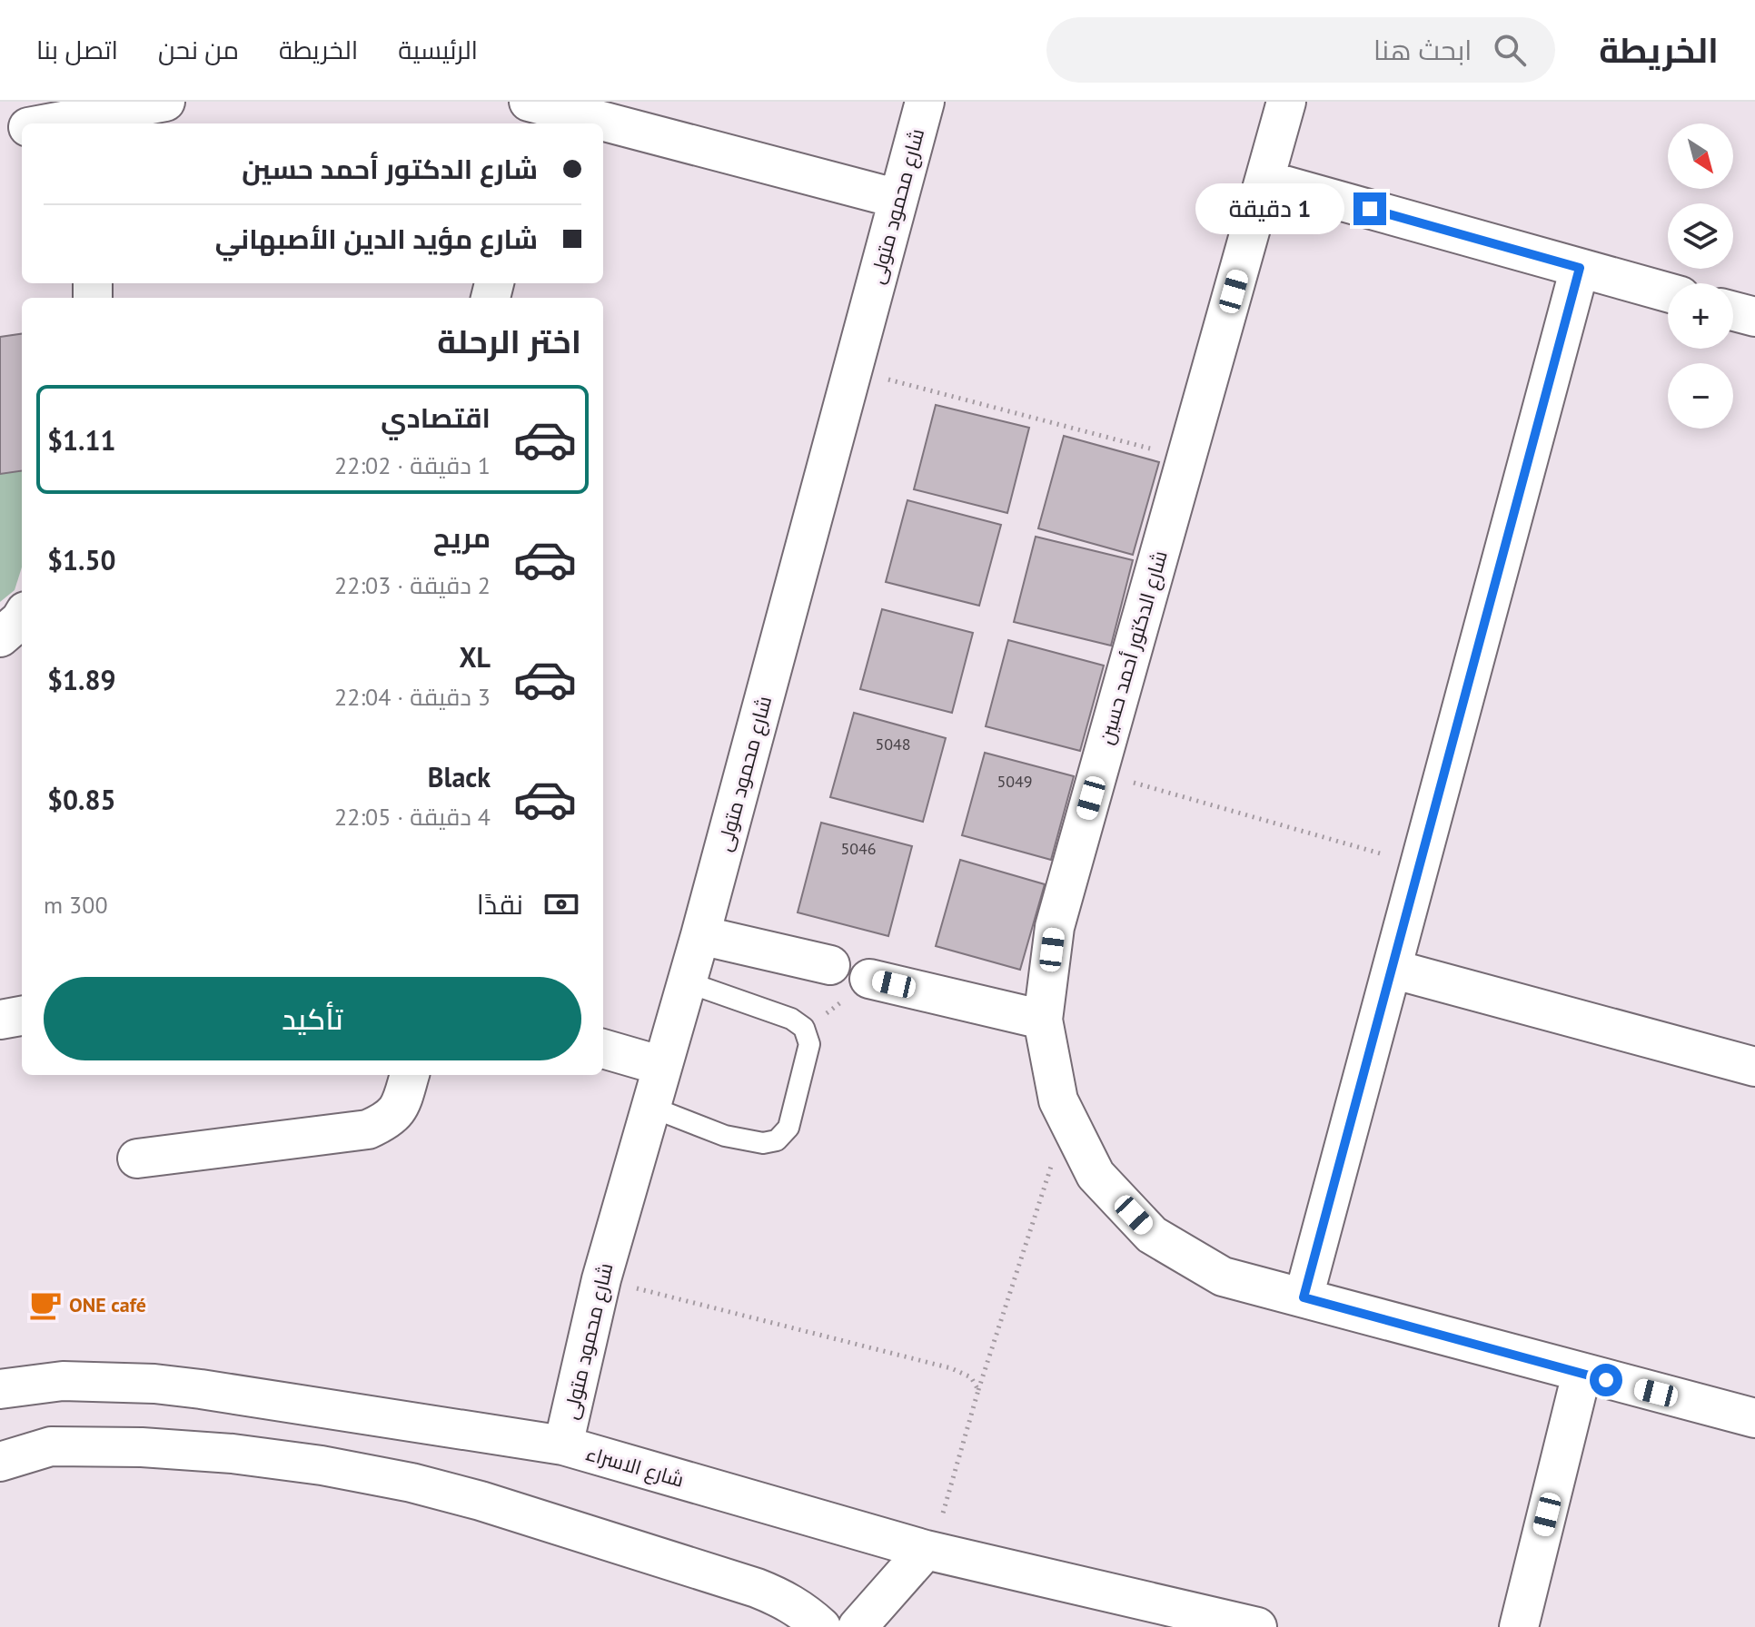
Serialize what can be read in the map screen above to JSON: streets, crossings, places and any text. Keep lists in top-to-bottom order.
{
  "streets": {
    "street": ["شارع محمود متولى", "شارع الدكتور أحمد حسين", "شارع الاسراء"]
  },
  "crossings": [
    ["شارع محمود متولى", "شارع الاسراء"]
  ],
  "places": {
    "cafe": ["ONE café"]
  },
  "house_numbers": ["5048", "5049", "5046"],
  "north": "bottom right",
  "page": {
    "header": "الخريطة",
    "search": "ابحث هنا",
    "nav": [
      "الرئيسية",
      "الخريطة",
      "من نحن",
      "اتصل بنا"
    ],
    "map_buttons": ["+", "−"],
    "banner": ["شارع الدكتور أحمد حسين", "شارع مؤيد الدين الأصبهاني"],
    "bubble": "1 دقيقة",
    "heading": "اختر الرحلة",
    "list": [
      {
        "name": "اقتصادي",
        "note": "1 دقيقة · 22:02",
        "value": "$1.11"
      },
      {
        "name": "مريح",
        "note": "2 دقيقة · 22:03",
        "value": "$1.50"
      },
      {
        "name": "XL",
        "note": "3 دقيقة · 22:04",
        "value": "$1.89"
      },
      {
        "name": "Black",
        "note": "4 دقيقة · 22:05",
        "value": "$0.85"
      }
    ],
    "pay": ["نقدًا", "300 m"],
    "buttons": "تأكيد"
  }
}
